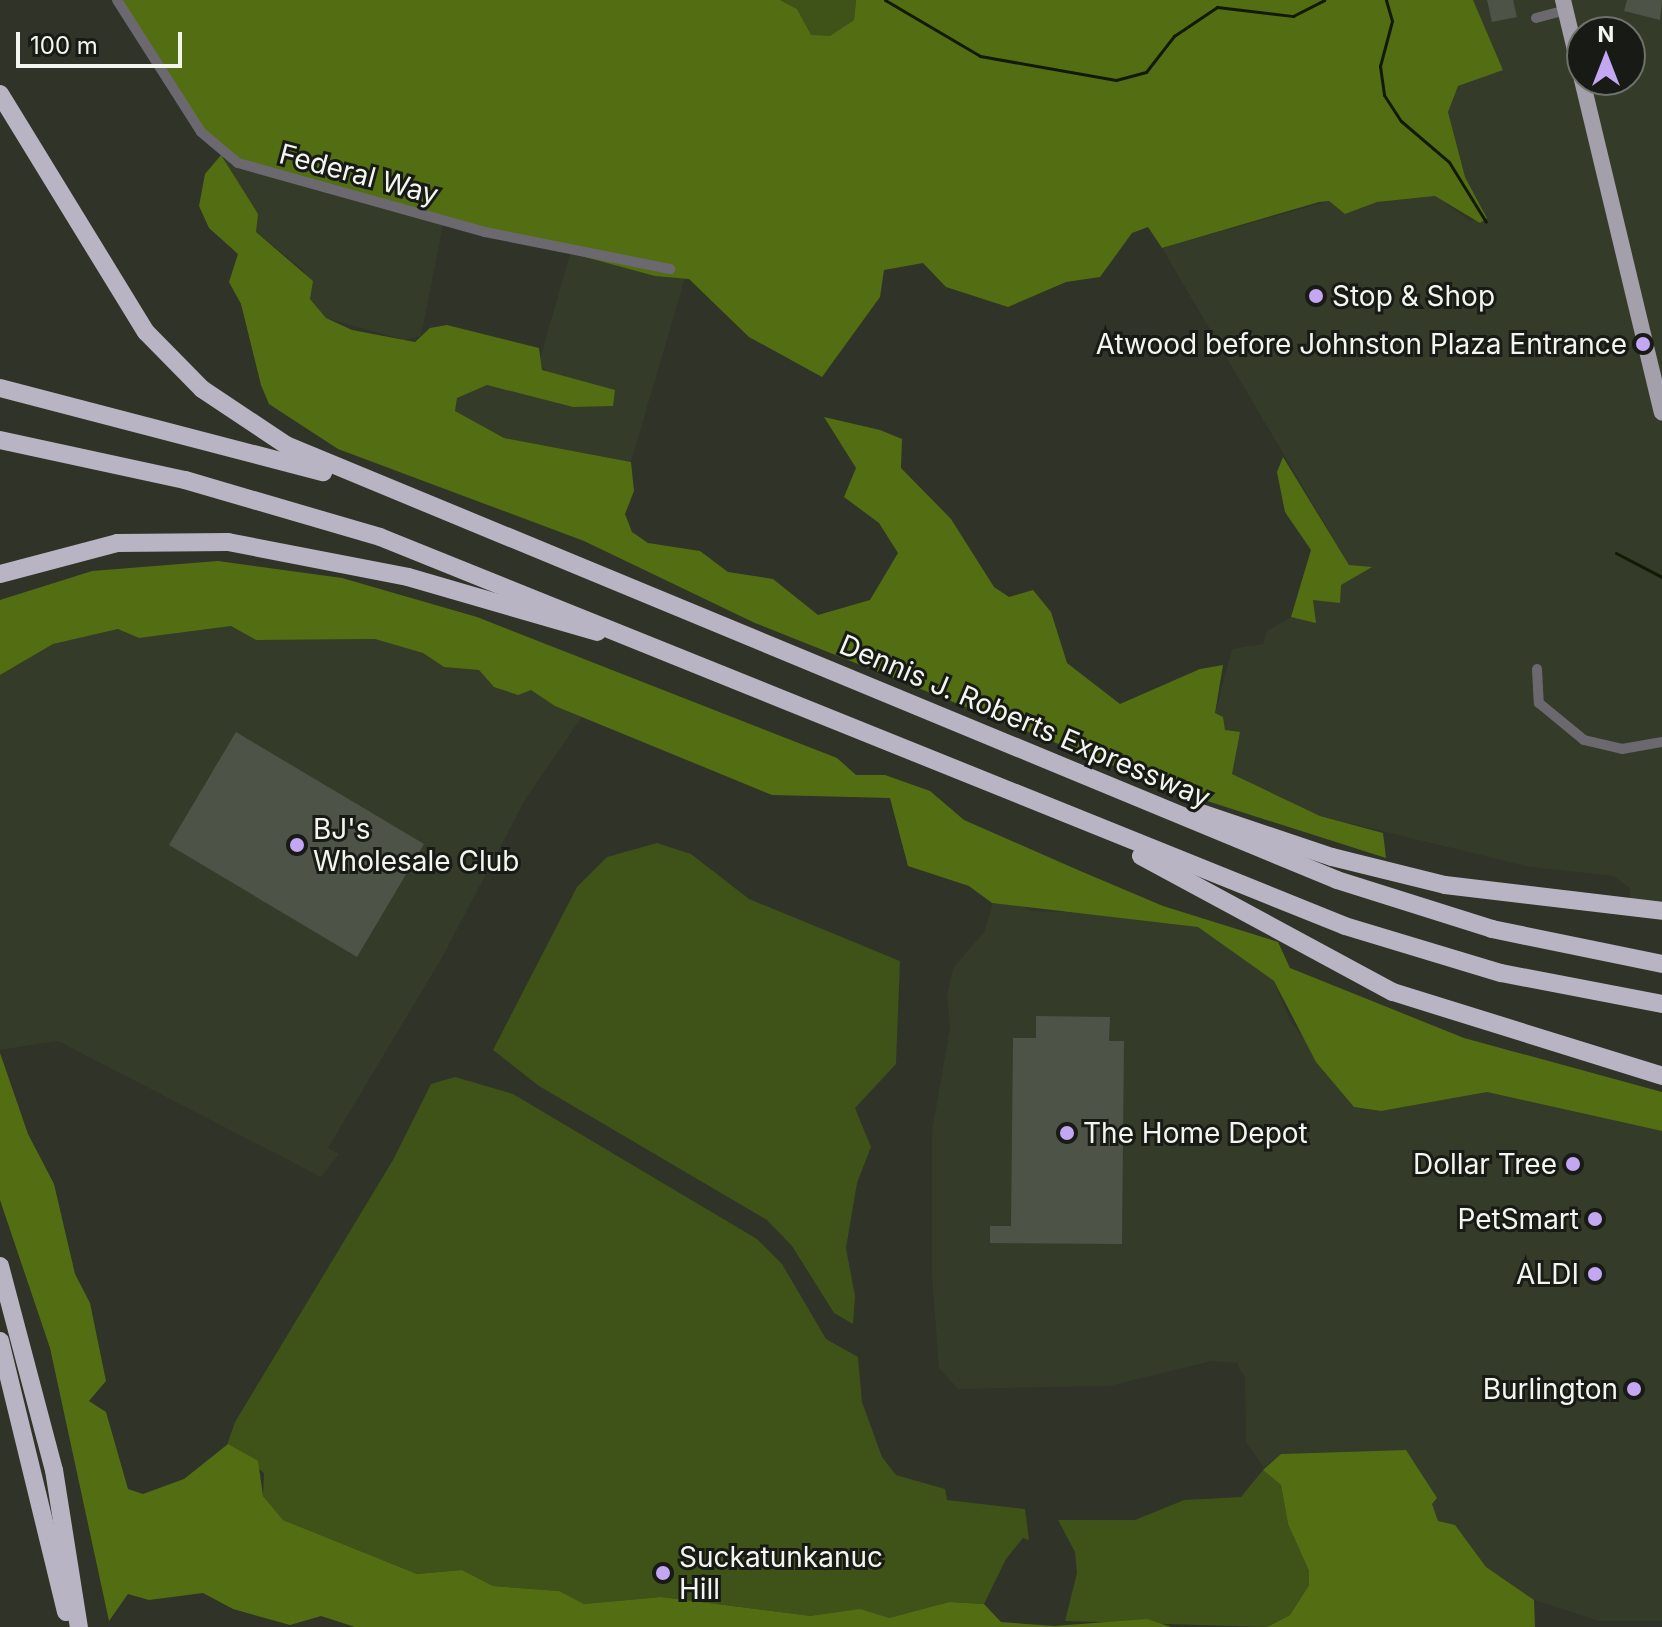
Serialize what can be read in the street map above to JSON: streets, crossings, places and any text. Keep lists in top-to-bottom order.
{
  "streets": {
    "highway": ["Dennis J. Roberts Expressway"],
    "street": ["Federal Way"]
  },
  "places": [
    "Stop & Shop",
    "Atwood before Johnston Plaza Entrance",
    "BJ's Wholesale Club",
    "The Home Depot",
    "Dollar Tree",
    "PetSmart",
    "ALDI",
    "Burlington",
    "Suckatunkanuc Hill"
  ],
  "scale_bar": "100 m",
  "north": "top"
}
